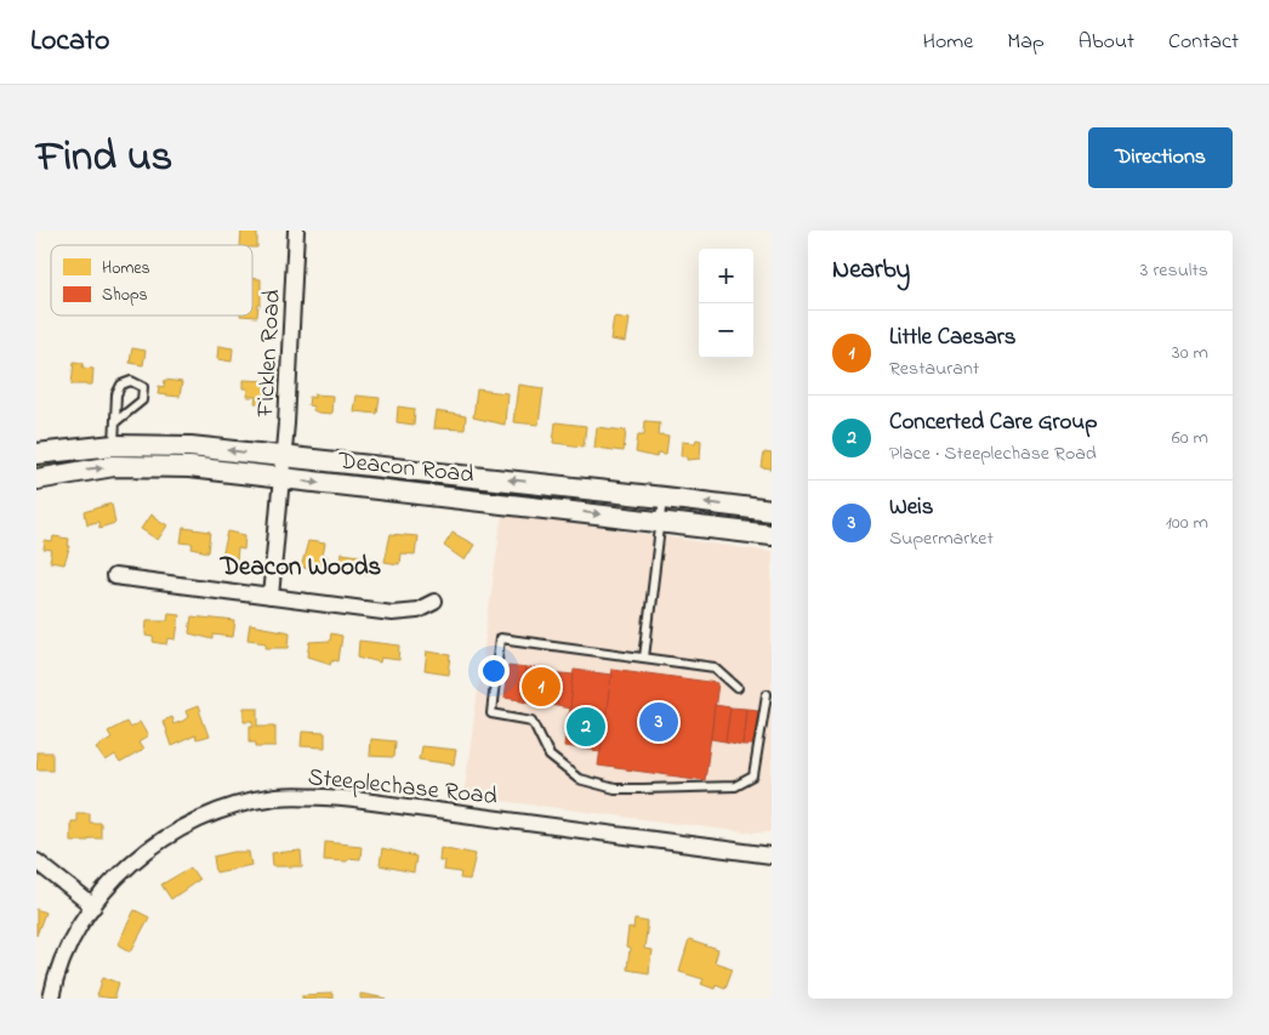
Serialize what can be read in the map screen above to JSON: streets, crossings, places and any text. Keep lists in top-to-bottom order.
{
  "streets": {
    "main road": ["Deacon Road"],
    "street": ["Ficklen Road", "Steeplechase Road"]
  },
  "crossings": [
    ["Ficklen Road", "Deacon Road"]
  ],
  "districts": ["Deacon Woods"],
  "legend": ["Homes", "Shops"],
  "page": {
    "header": "Locato",
    "nav": [
      "Home",
      "Map",
      "About",
      "Contact"
    ],
    "title": "Find us",
    "buttons": "Directions",
    "heading": ["Nearby", "3 results"],
    "map_buttons": ["+", "−"],
    "list": [
      {
        "mark": "1",
        "name": "Little Caesars",
        "note": "Restaurant",
        "value": "30 m"
      },
      {
        "mark": "2",
        "name": "Concerted Care Group",
        "note": "Place · Steeplechase Road",
        "value": "60 m"
      },
      {
        "mark": "3",
        "name": "Weis",
        "note": "Supermarket",
        "value": "100 m"
      }
    ],
    "pins": ["1", "3", "2"]
  }
}
